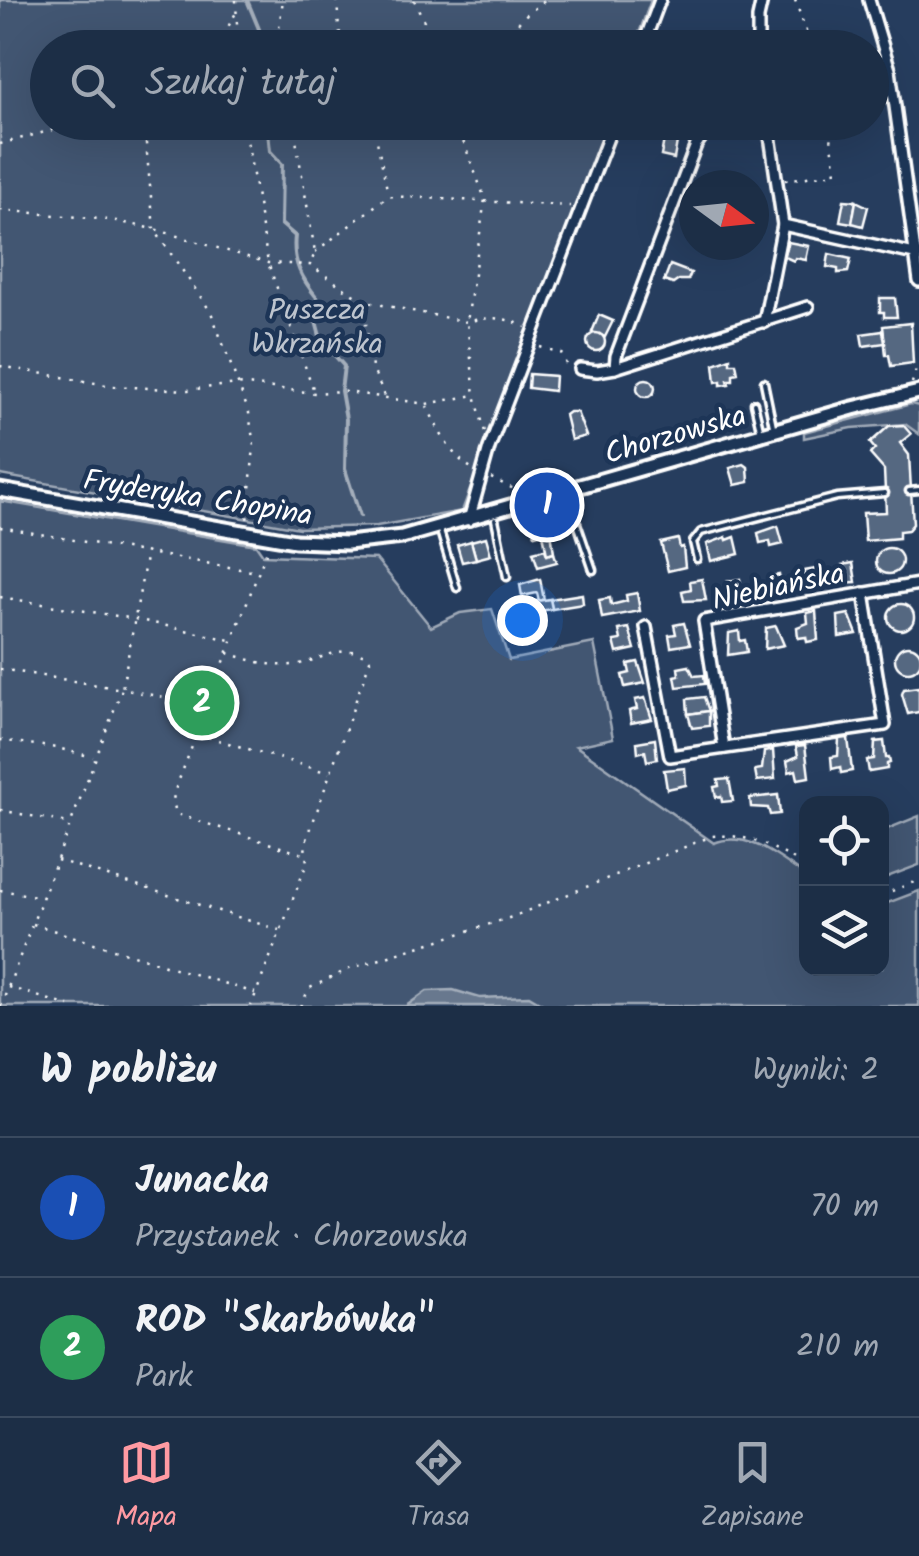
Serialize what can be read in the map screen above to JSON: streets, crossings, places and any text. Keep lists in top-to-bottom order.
{
  "streets": {
    "street": ["Chorzowska", "Fryderyka Chopina", "Niebiańska"]
  },
  "crossings": [
    ["Chorzowska", "Fryderyka Chopina"]
  ],
  "parks": ["Puszcza Wkrzańska"],
  "north": "right",
  "page": {
    "search": "Szukaj tutaj",
    "pins": ["1", "2"],
    "heading": ["W pobliżu", "Wyniki: 2"],
    "list": [
      {
        "mark": "1",
        "name": "Junacka",
        "note": "Przystanek · Chorzowska",
        "value": "70 m"
      },
      {
        "mark": "2",
        "name": "ROD \"Skarbówka\"",
        "note": "Park",
        "value": "210 m"
      }
    ],
    "nav": ["Mapa", "Trasa", "Zapisane"]
  }
}
